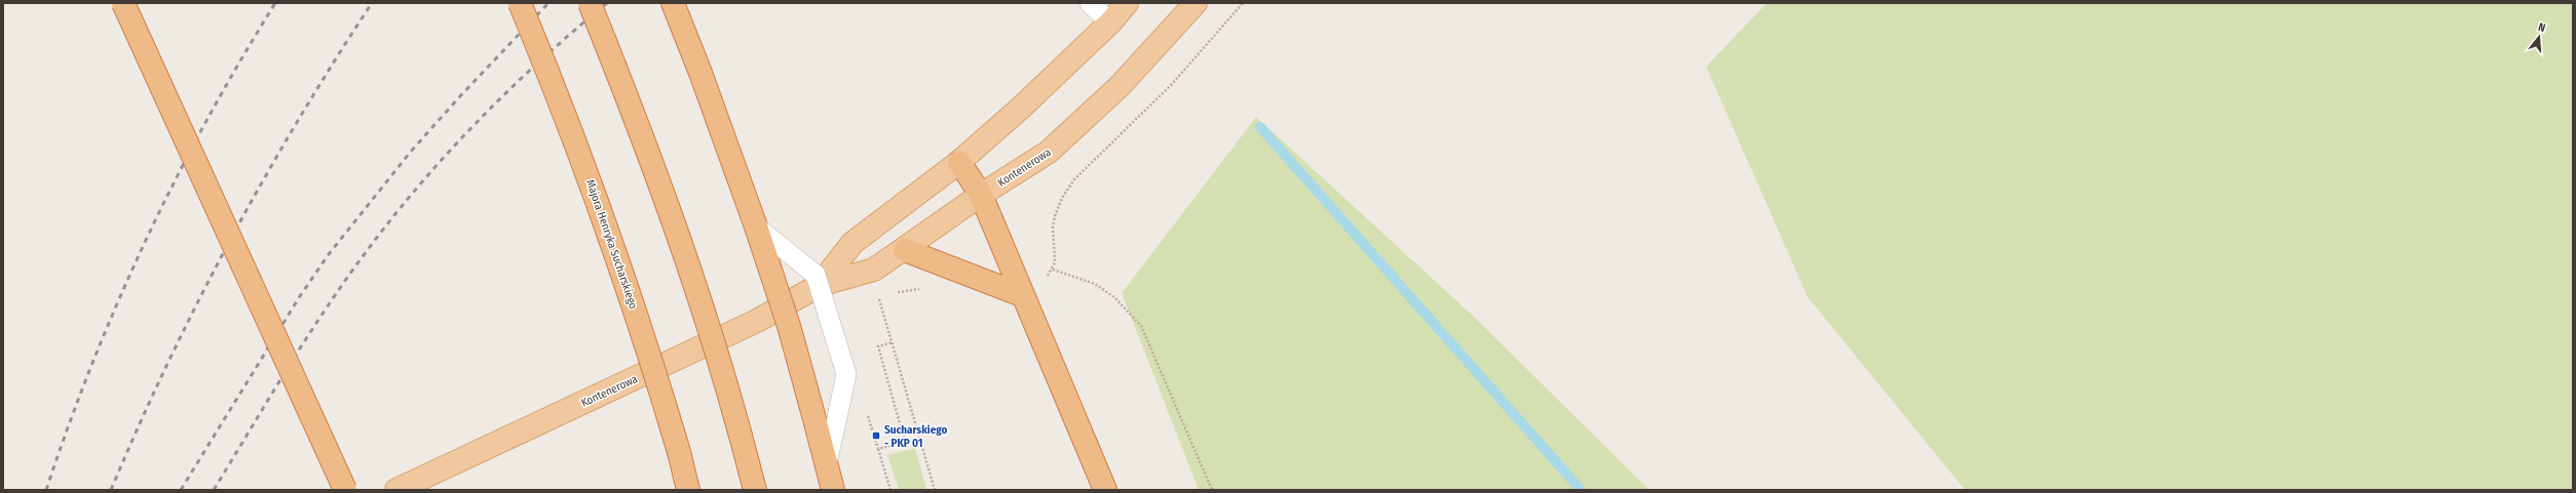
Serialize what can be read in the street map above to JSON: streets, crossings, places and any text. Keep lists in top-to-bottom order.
{
  "streets": {
    "highway": ["Majora Henryka Sucharskiego"],
    "main road": ["Kontenerowa"]
  },
  "places": {
    "transit": ["Sucharskiego - PKP 01"]
  },
  "north": "top"
}
